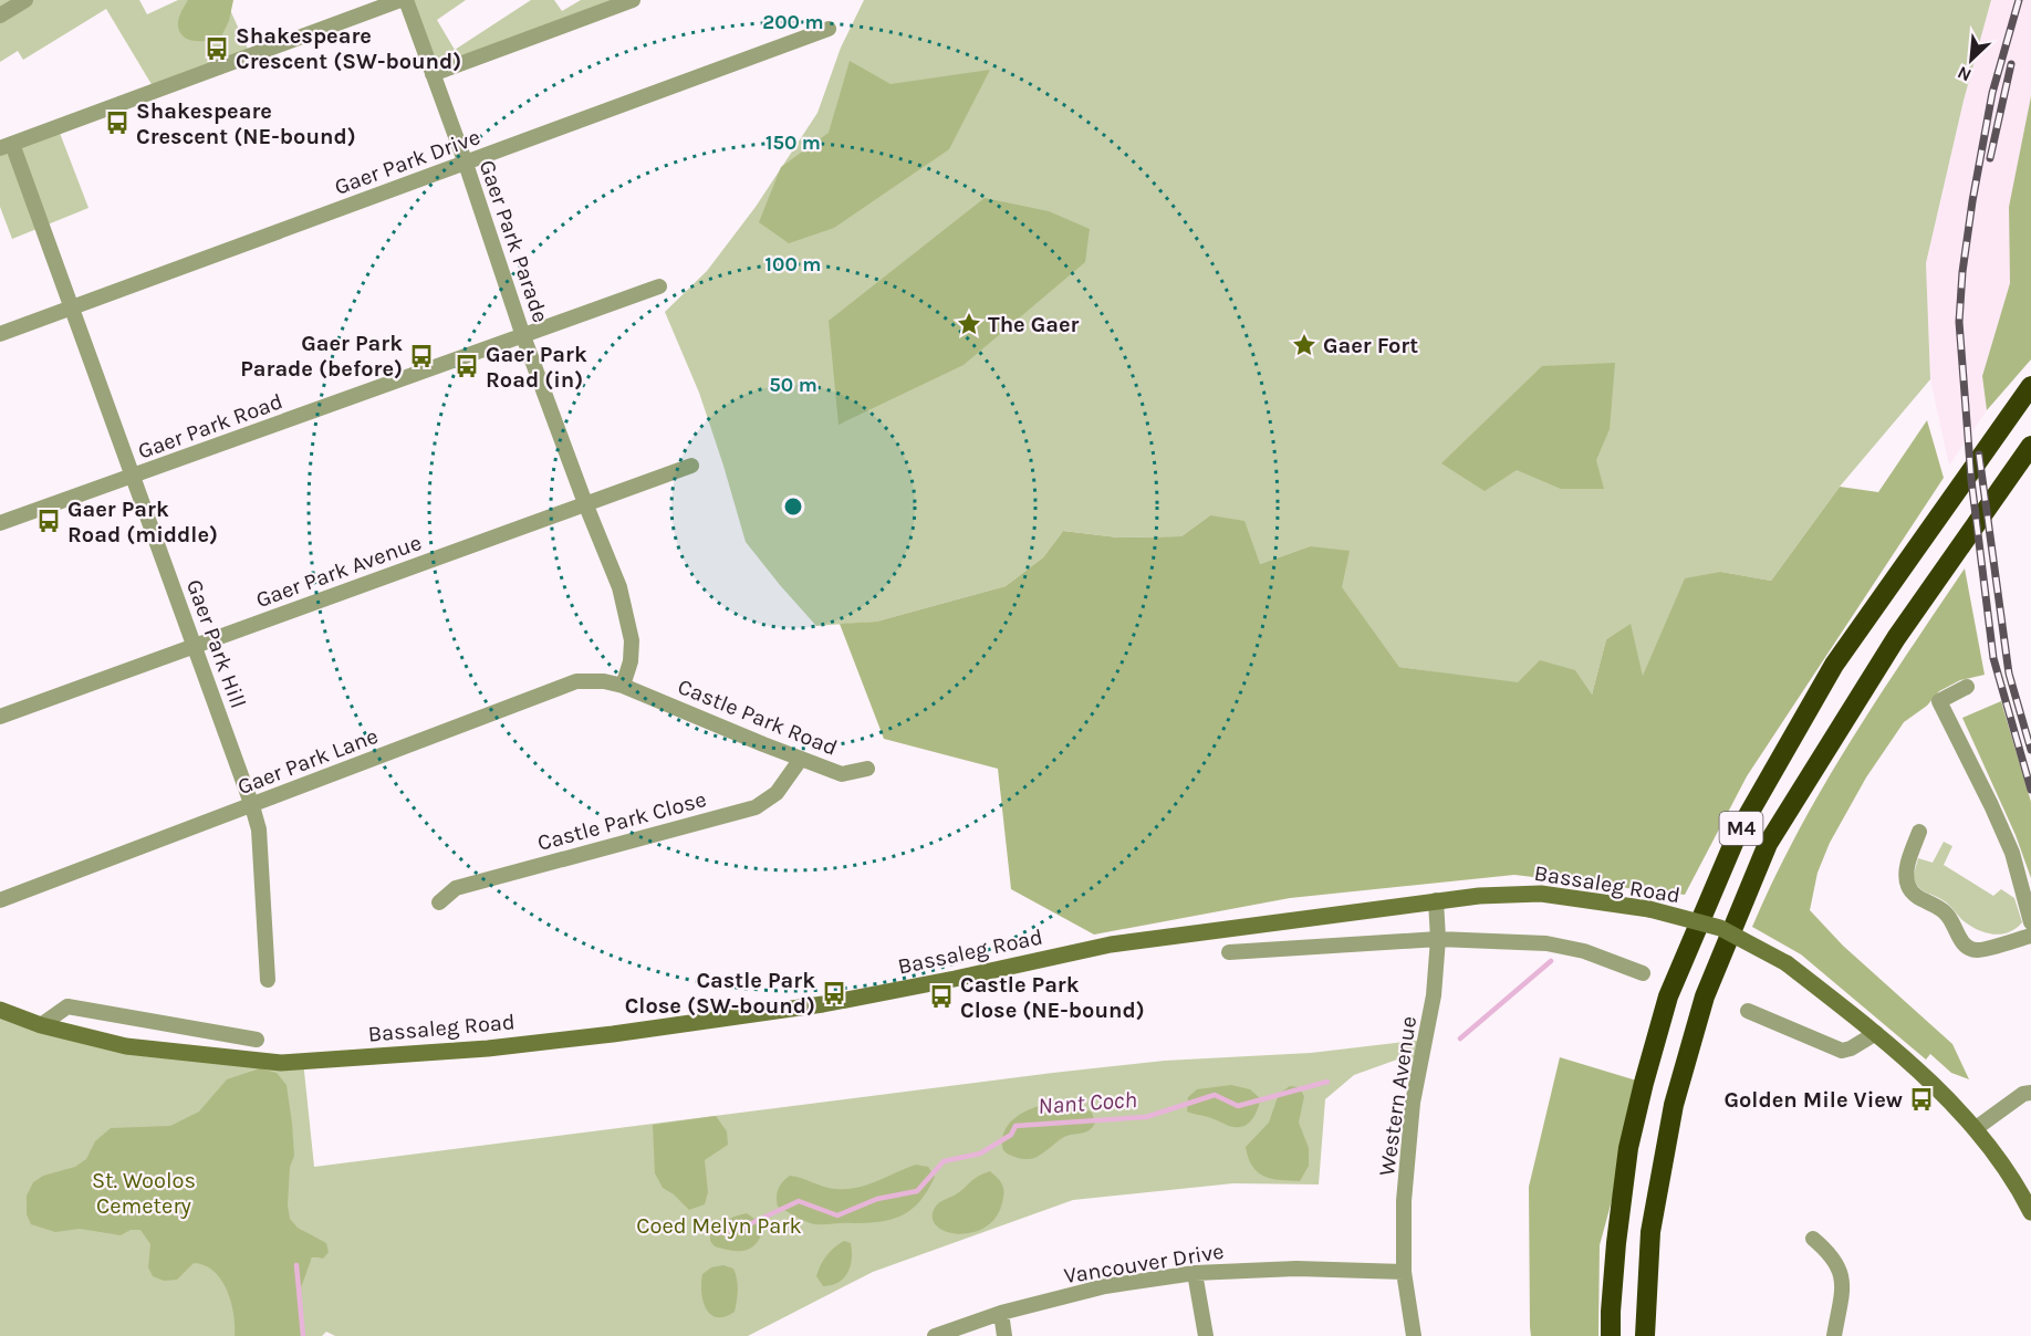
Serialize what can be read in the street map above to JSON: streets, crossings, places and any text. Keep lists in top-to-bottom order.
{
  "streets": {
    "highway": ["M4"],
    "street": [
      "Gaer Park Drive",
      "Gaer Park Parade",
      "Gaer Park Road",
      "Gaer Park Avenue",
      "Gaer Park Hill",
      "Castle Park Road",
      "Gaer Park Lane",
      "Castle Park Close",
      "Bassaleg Road",
      "Western Avenue",
      "Vancouver Drive"
    ]
  },
  "crossings": [
    ["Gaer Park Drive", "Gaer Park Parade"],
    ["Gaer Park Drive", "Gaer Park Hill"],
    ["Gaer Park Parade", "Gaer Park Road"],
    ["Gaer Park Parade", "Gaer Park Avenue"],
    ["Gaer Park Parade", "Castle Park Road"],
    ["Gaer Park Parade", "Gaer Park Lane"],
    ["Gaer Park Road", "Gaer Park Hill"],
    ["Gaer Park Avenue", "Gaer Park Hill"],
    ["Gaer Park Hill", "Gaer Park Lane"],
    ["Castle Park Road", "Gaer Park Lane"],
    ["Castle Park Road", "Castle Park Close"],
    ["Bassaleg Road", "Western Avenue"],
    ["Western Avenue", "Vancouver Drive"]
  ],
  "water": ["Nant Coch"],
  "parks": ["St. Woolos Cemetery", "Coed Melyn Park"],
  "places": {
    "bus stop": [
      "Shakespeare Crescent (SW-bound)",
      "Shakespeare Crescent (NE-bound)",
      "Gaer Park Parade (before)",
      "Gaer Park Road (in)",
      "Gaer Park Road (middle)",
      "Castle Park Close (SW-bound)",
      "Castle Park Close (NE-bound)",
      "Golden Mile View"
    ],
    "place": ["The Gaer", "Gaer Fort"]
  },
  "north": "bottom left",
  "rings": [
    "200 m",
    "150 m",
    "100 m",
    "50 m"
  ]
}
